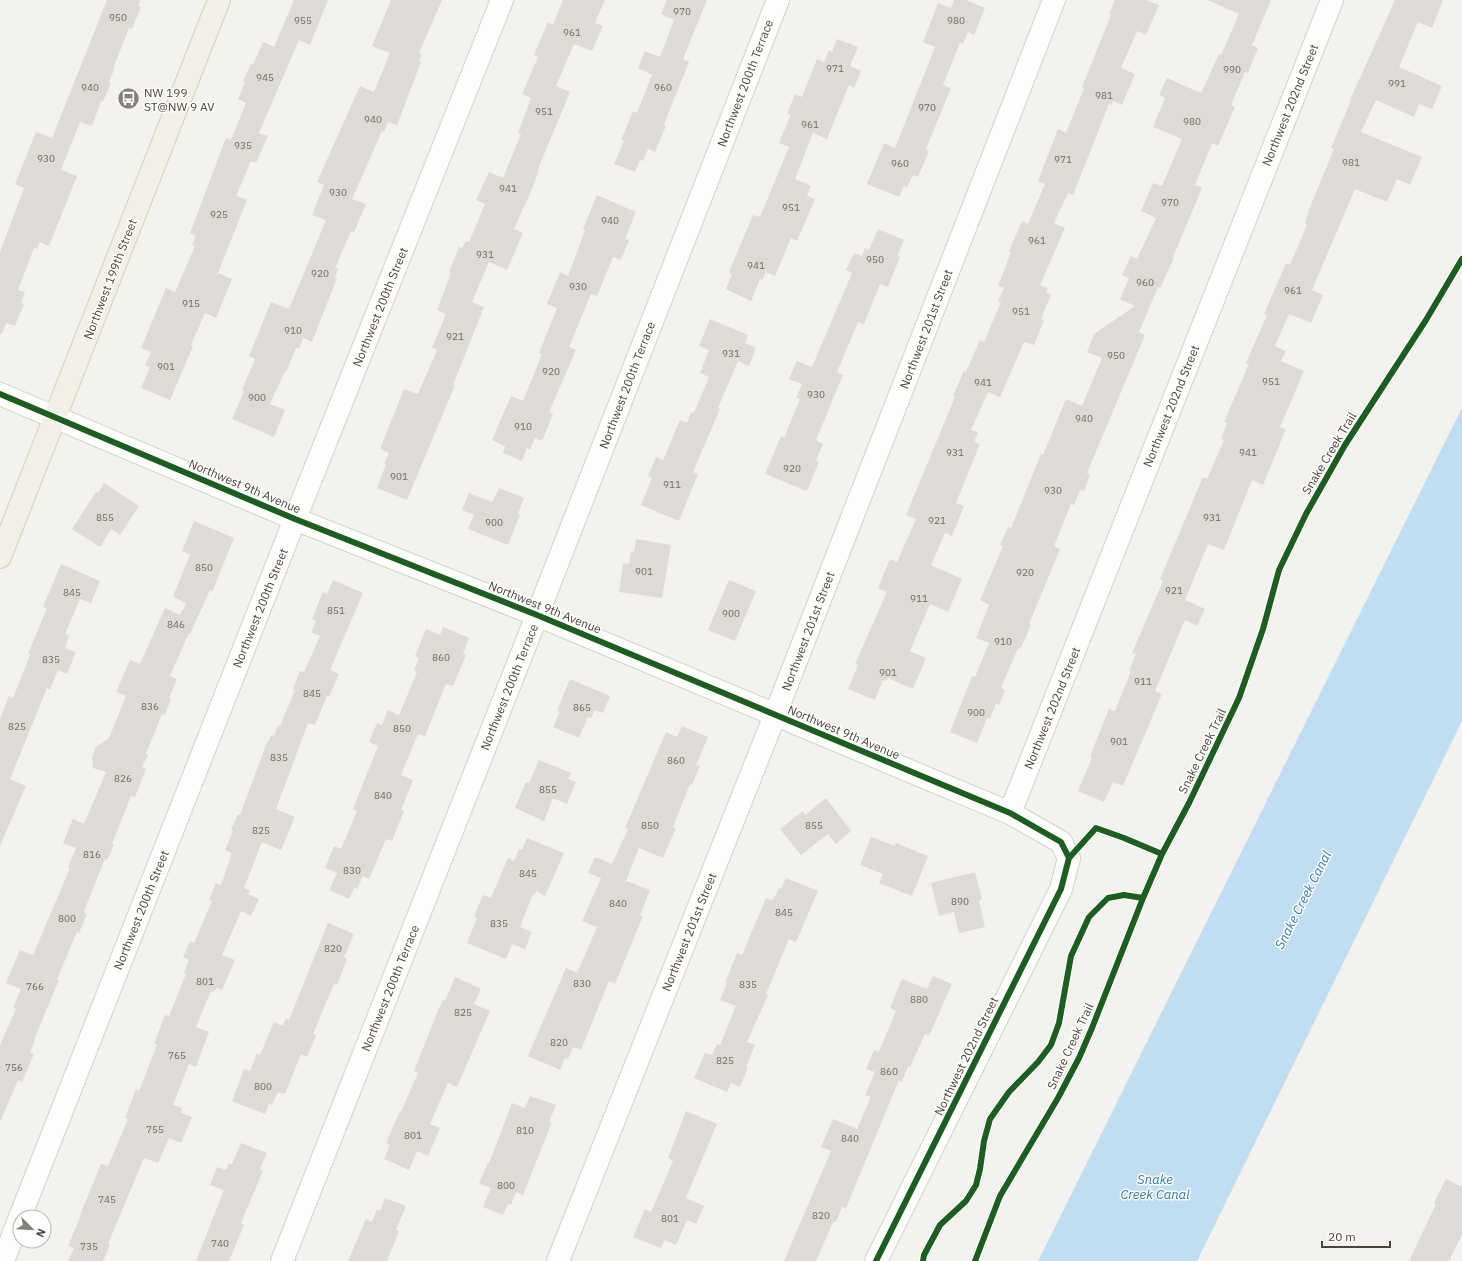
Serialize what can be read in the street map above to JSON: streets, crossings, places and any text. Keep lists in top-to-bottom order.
{
  "streets": {
    "main road": ["Northwest 199th Street"],
    "street": [
      "Northwest 200th Terrace",
      "Northwest 202nd Street",
      "Northwest 200th Street",
      "Northwest 201st Street",
      "Northwest 9th Avenue"
    ],
    "cycle path": ["Snake Creek Trail"]
  },
  "crossings": [
    ["Northwest 200th Terrace", "Northwest 9th Avenue"],
    ["Northwest 202nd Street", "Northwest 9th Avenue"],
    ["Northwest 199th Street", "Northwest 9th Avenue"],
    ["Northwest 200th Street", "Northwest 9th Avenue"],
    ["Northwest 201st Street", "Northwest 9th Avenue"]
  ],
  "water": ["Snake Creek Canal"],
  "places": {
    "bus stop": ["NW 199 ST@NW 9 AV"]
  },
  "house_numbers": [
    "970",
    "950",
    "955",
    "980",
    "961",
    "971",
    "990",
    "945",
    "991",
    "940",
    "960",
    "981",
    "970",
    "951",
    "940",
    "980",
    "961",
    "935",
    "930",
    "971",
    "981",
    "960",
    "941",
    "930",
    "970",
    "951",
    "925",
    "940",
    "961",
    "931",
    "950",
    "941",
    "920",
    "960",
    "930",
    "961",
    "915",
    "951",
    "910",
    "921",
    "931",
    "950",
    "901",
    "920",
    "951",
    "941",
    "930",
    "900",
    "940",
    "910",
    "931",
    "941",
    "920",
    "901",
    "911",
    "930",
    "855",
    "931",
    "921",
    "900",
    "850",
    "901",
    "920",
    "921",
    "845",
    "911",
    "851",
    "900",
    "846",
    "910",
    "860",
    "835",
    "901",
    "911",
    "845",
    "836",
    "865",
    "900",
    "825",
    "850",
    "901",
    "835",
    "860",
    "826",
    "855",
    "840",
    "850",
    "855",
    "825",
    "816",
    "830",
    "845",
    "890",
    "840",
    "845",
    "800",
    "835",
    "820",
    "801",
    "830",
    "835",
    "766",
    "880",
    "825",
    "820",
    "765",
    "825",
    "756",
    "860",
    "800",
    "755",
    "810",
    "801",
    "840",
    "800",
    "745",
    "820",
    "801",
    "740",
    "735"
  ],
  "scale_bar": "20 m",
  "north": "bottom right"
}
